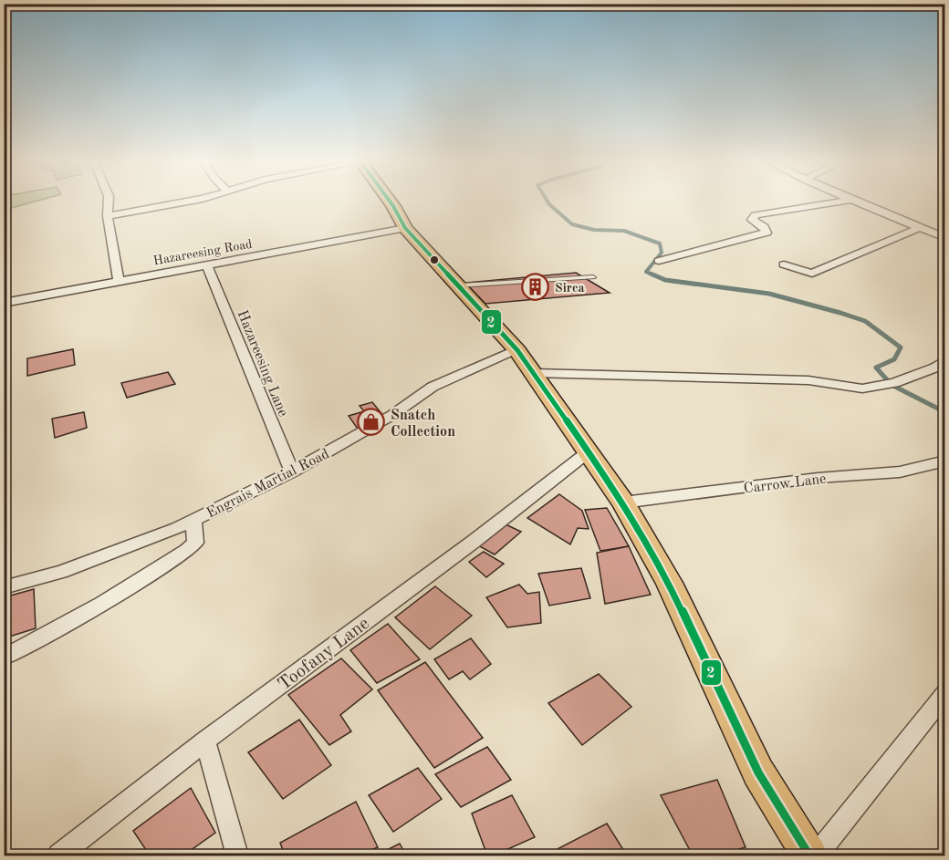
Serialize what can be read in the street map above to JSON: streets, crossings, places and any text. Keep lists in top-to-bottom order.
{
  "streets": {
    "street": [
      "Hazareesing Road",
      "Hazareesing Lane",
      "Engrais Martial Road",
      "Carrow Lane",
      "Toofany Lane"
    ]
  },
  "crossings": [
    ["Hazareesing Road", "Hazareesing Lane"],
    ["Hazareesing Lane", "Engrais Martial Road"]
  ],
  "places": {
    "building": ["Sirca"],
    "shop": ["Snatch Collection"]
  },
  "lines": ["transit line 2"]
}
